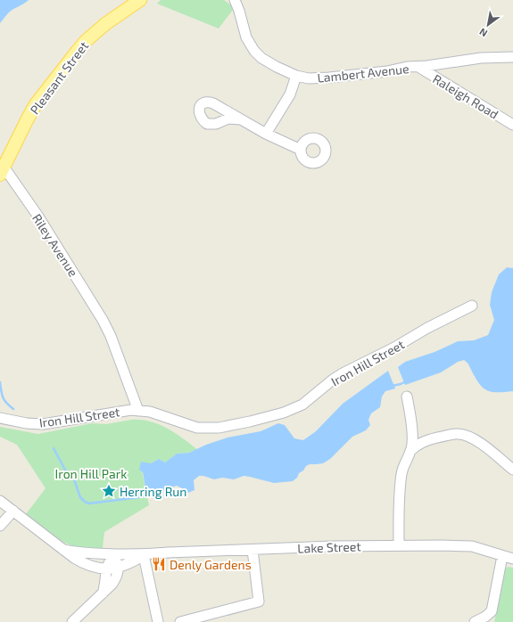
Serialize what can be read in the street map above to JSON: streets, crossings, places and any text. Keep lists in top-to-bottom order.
{
  "streets": {
    "main road": ["Pleasant Street"],
    "street": [
      "Lambert Avenue",
      "Raleigh Road",
      "Riley Avenue",
      "Iron Hill Street",
      "Lake Street"
    ]
  },
  "crossings": [
    ["Lambert Avenue", "Raleigh Road"],
    ["Pleasant Street", "Riley Avenue"],
    ["Riley Avenue", "Iron Hill Street"]
  ],
  "parks": ["Iron Hill Park"],
  "places": {
    "place": ["Herring Run"],
    "restaurant": ["Denly Gardens"]
  },
  "north": "bottom left"
}
